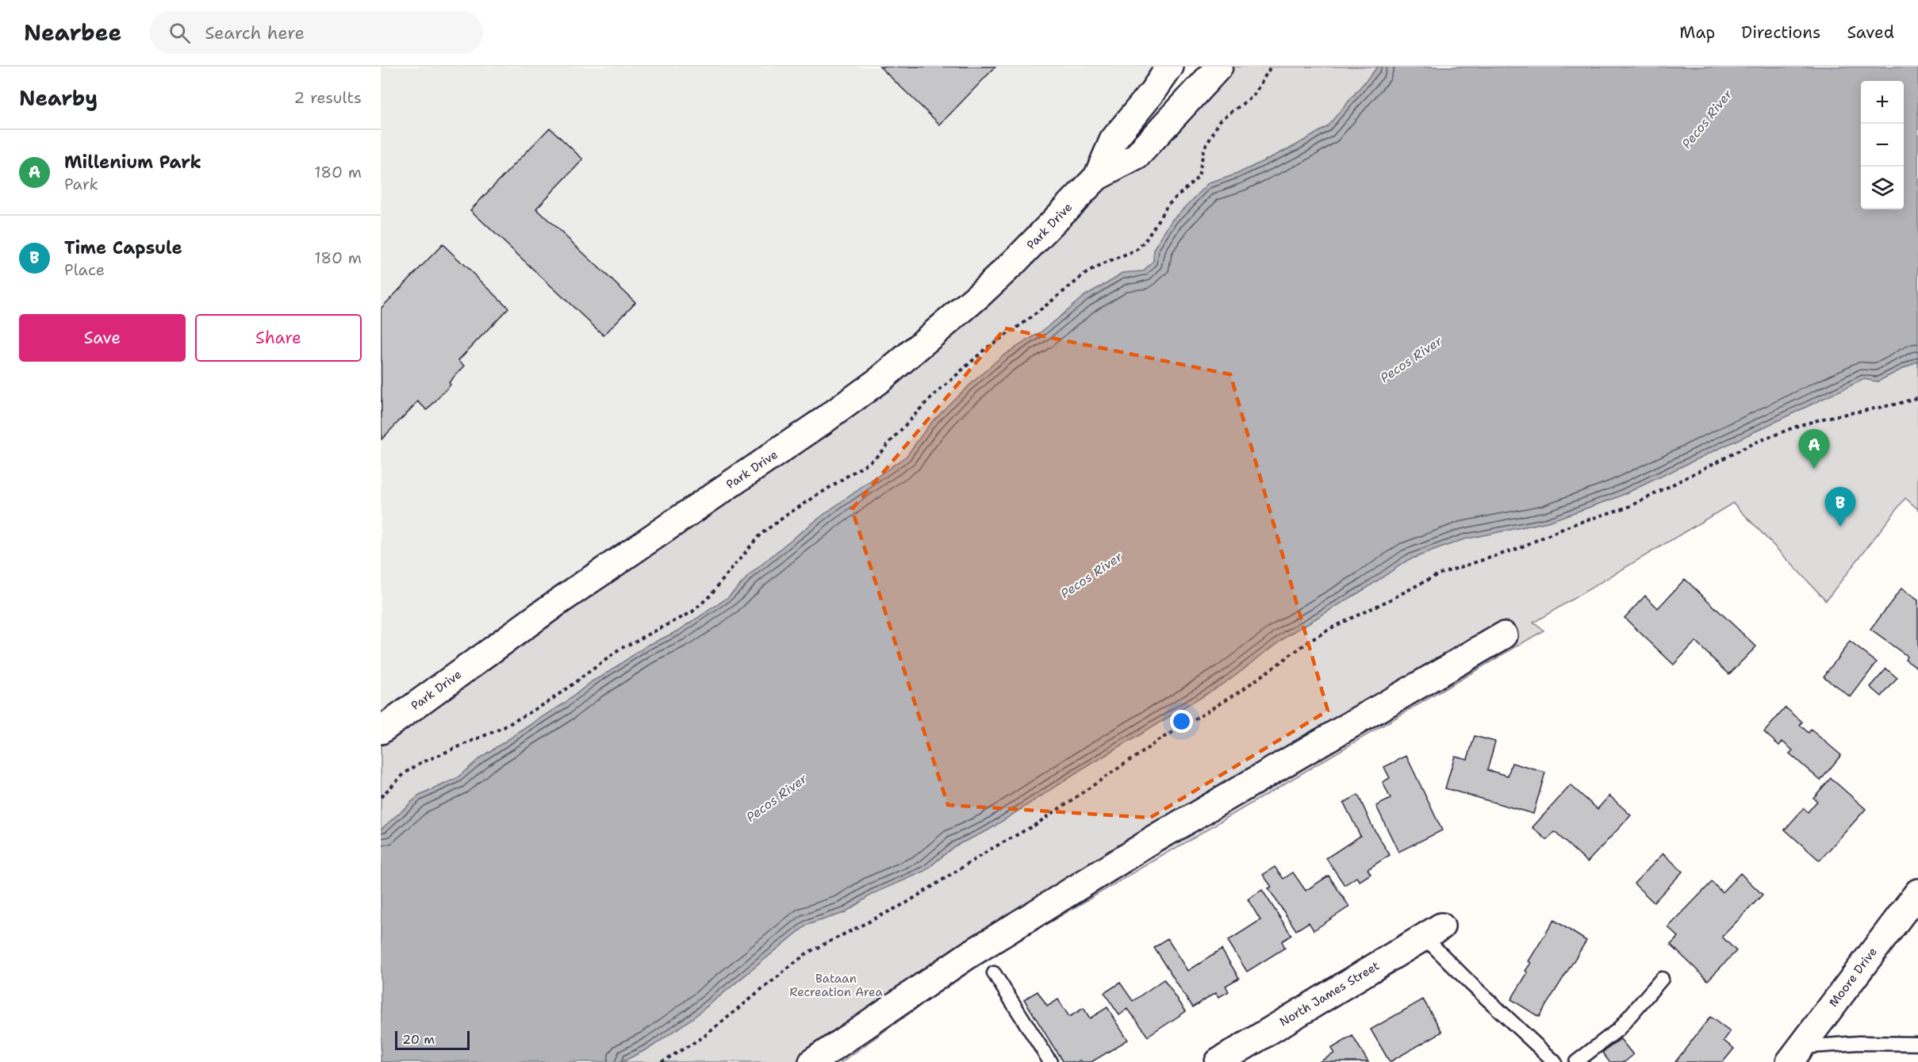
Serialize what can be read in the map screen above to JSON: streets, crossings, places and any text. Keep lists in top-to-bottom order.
{
  "streets": {
    "street": ["Park Drive", "Moore Drive", "North James Street"]
  },
  "water": ["Pecos River"],
  "parks": ["Bataan Recreation Area"],
  "scale_bar": "20 m",
  "page": {
    "header": "Nearbee",
    "search": "Search here",
    "nav": ["Map", "Directions", "Saved"],
    "heading": ["Nearby", "2 results"],
    "map_buttons": ["+", "−"],
    "list": [
      {
        "mark": "A",
        "name": "Millenium Park",
        "note": "Park",
        "value": "180 m"
      },
      {
        "mark": "B",
        "name": "Time Capsule",
        "note": "Place",
        "value": "180 m"
      }
    ],
    "buttons": ["Save", "Share"],
    "pins": ["A", "B"],
    "scale": "20 m"
  }
}
